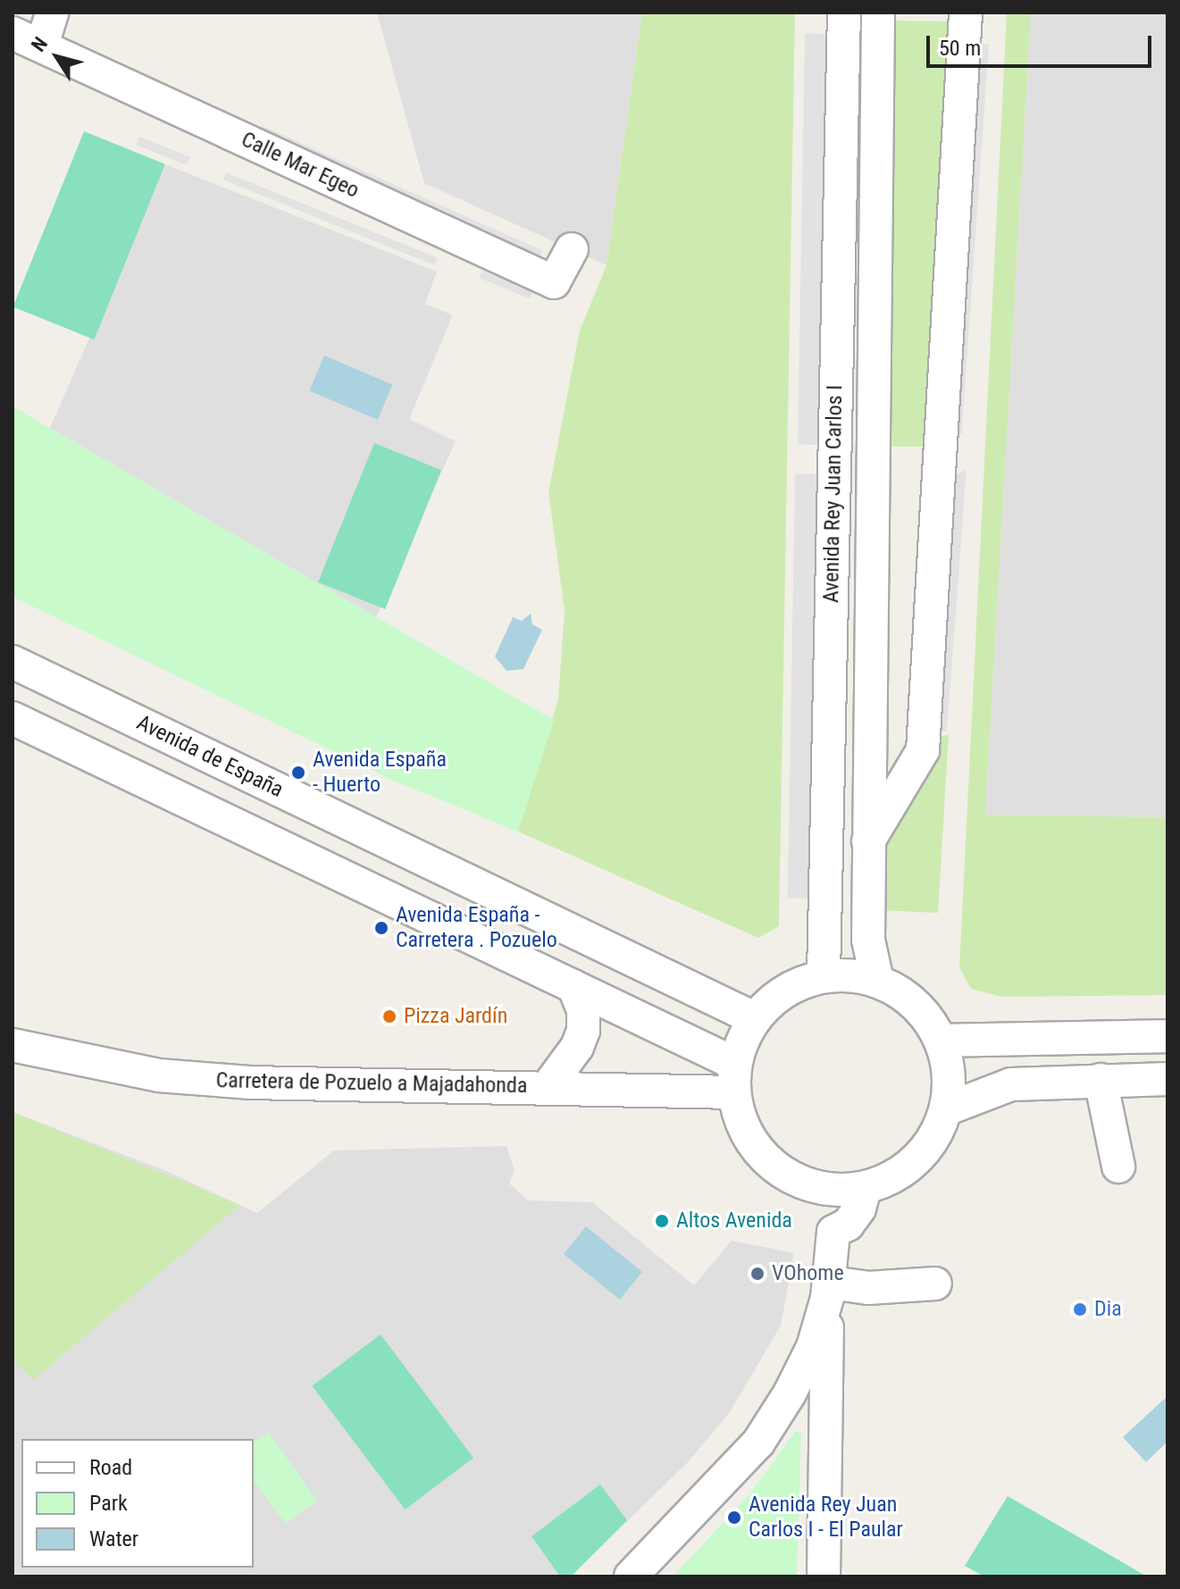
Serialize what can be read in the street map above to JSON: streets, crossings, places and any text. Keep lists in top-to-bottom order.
{
  "streets": {
    "street": [
      "Calle Mar Egeo",
      "Avenida Rey Juan Carlos I",
      "Avenida de España",
      "Carretera de Pozuelo a Majadahonda"
    ]
  },
  "crossings": [
    ["Avenida Rey Juan Carlos I", "Avenida de España"],
    ["Avenida Rey Juan Carlos I", "Carretera de Pozuelo a Majadahonda"],
    ["Avenida de España", "Carretera de Pozuelo a Majadahonda"]
  ],
  "places": [
    "Avenida España - Huerto",
    "Avenida España - Carretera . Pozuelo",
    "Pizza Jardín",
    "Altos Avenida",
    "VOhome",
    "Dia",
    "Avenida Rey Juan Carlos I - El Paular"
  ],
  "legend": ["Road", "Park", "Water"],
  "scale_bar": "50 m",
  "north": "top left"
}
